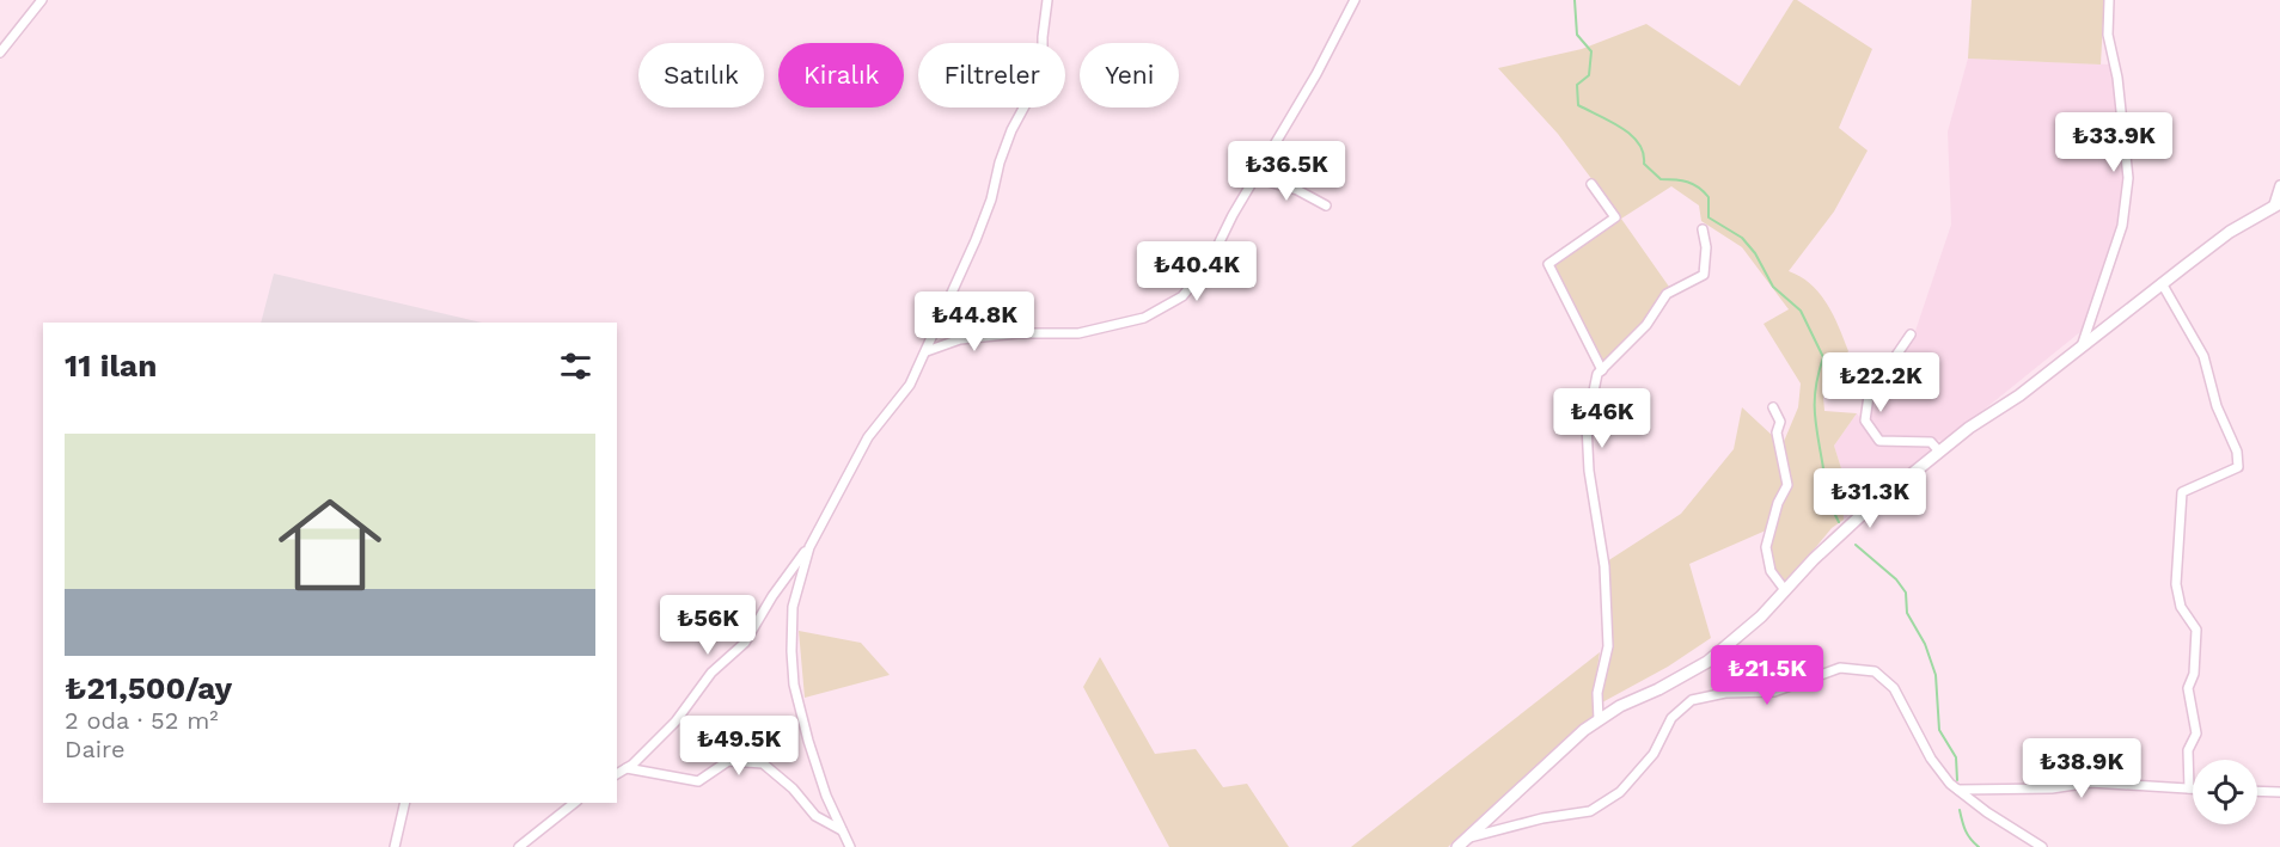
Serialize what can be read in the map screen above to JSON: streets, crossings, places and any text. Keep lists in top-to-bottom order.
{
  "page": {
    "chip": [
      "Satılık",
      "Kiralık",
      "Filtreler",
      "Yeni"
    ],
    "price": [
      "₺33.9K",
      "₺36.5K",
      "₺40.4K",
      "₺44.8K",
      "₺22.2K",
      "₺46K",
      "₺31.3K",
      "₺56K",
      "₺21.5K",
      "₺49.5K",
      "₺38.9K"
    ],
    "heading": "11 ilan",
    "list": [
      {
        "name": "₺21,500/ay",
        "note": "2 oda · 52 m² · Daire"
      }
    ]
  }
}
